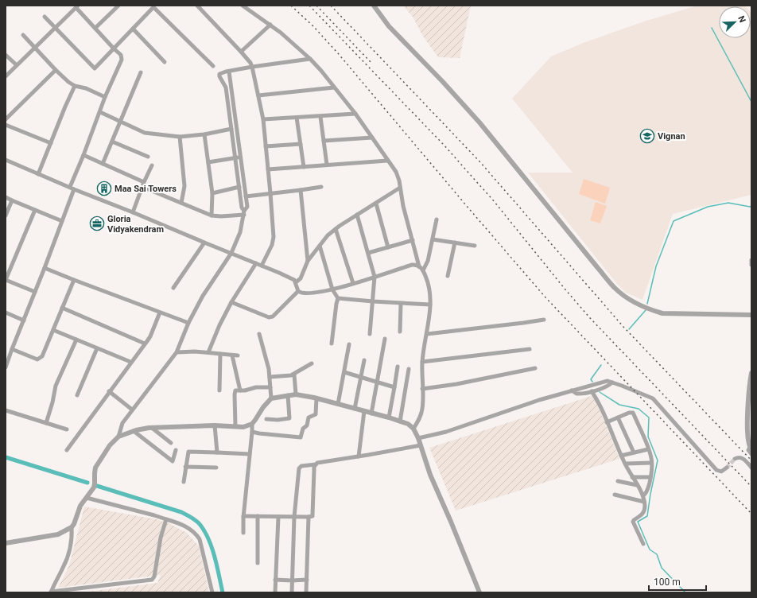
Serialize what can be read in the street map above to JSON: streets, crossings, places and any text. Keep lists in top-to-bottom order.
{
  "places": {
    "school or university": ["Vignan"],
    "building": ["Maa Sai Towers"],
    "office": ["Gloria Vidyakendram"]
  },
  "scale_bar": "100 m",
  "north": "top right"
}
